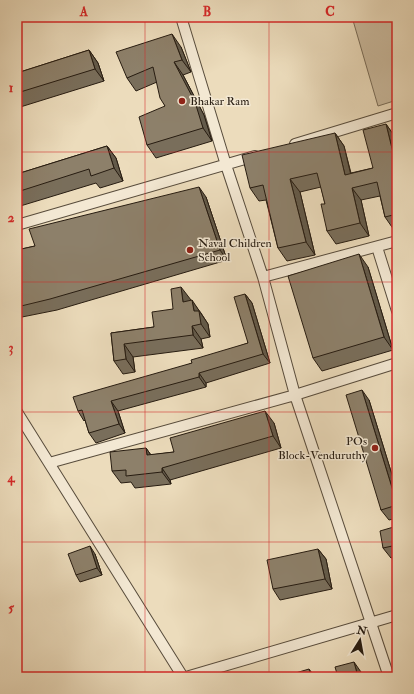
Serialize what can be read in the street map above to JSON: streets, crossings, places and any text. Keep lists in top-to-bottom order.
{
  "places": ["Bhakar Ram", "Naval Children School", "POs Block-Venduruthy"],
  "north": "top",
  "grid": {
    "columns": ["A", "B", "C"],
    "rows": [
      "1",
      "2",
      "3",
      "4",
      "5"
    ]
  }
}
